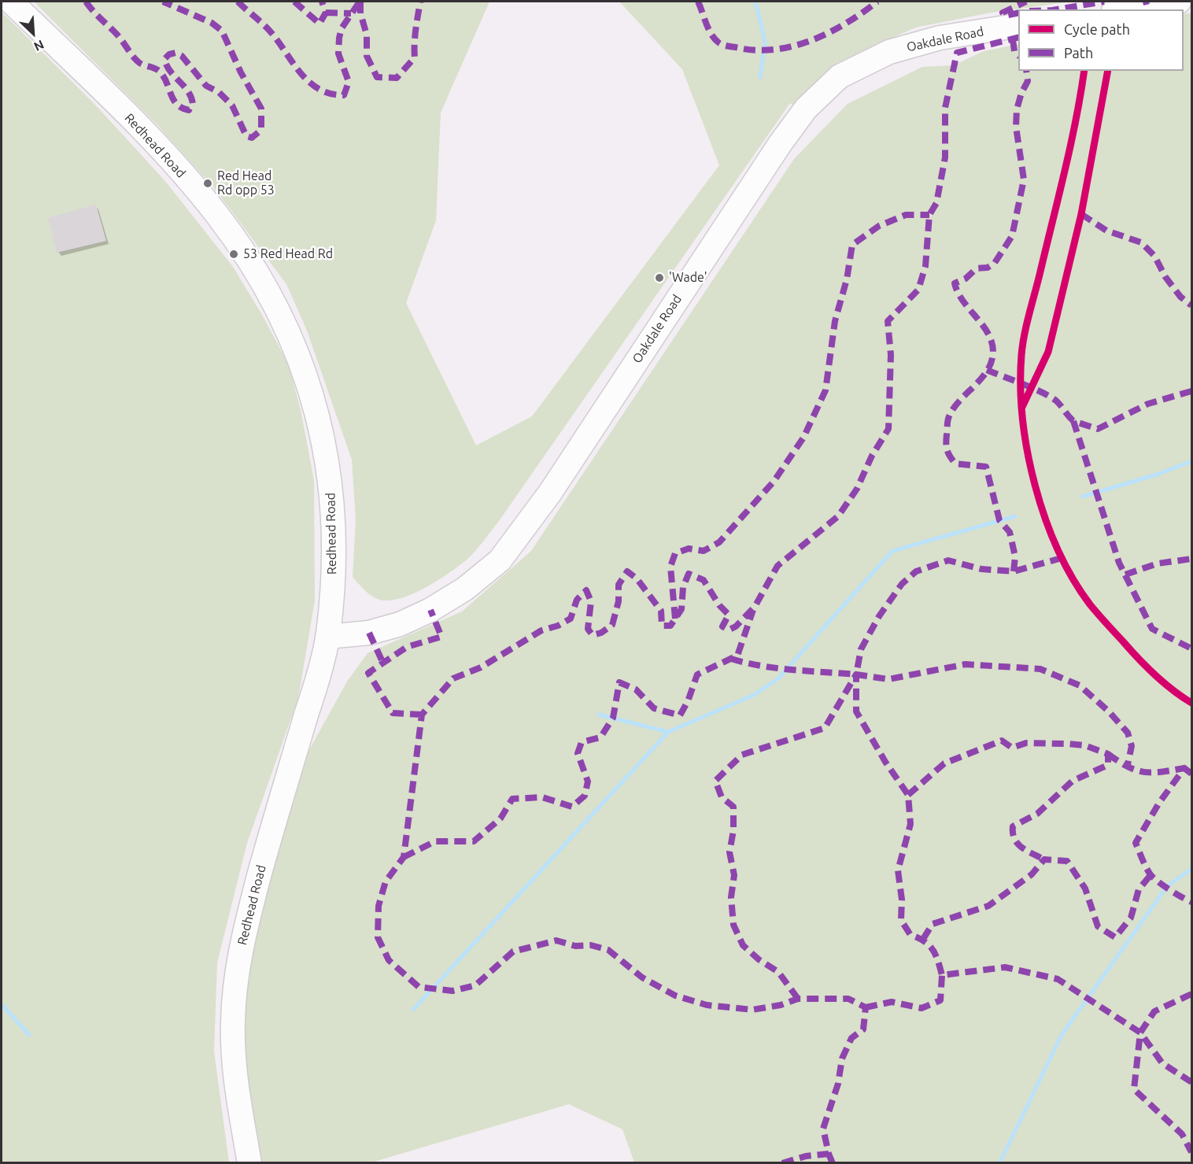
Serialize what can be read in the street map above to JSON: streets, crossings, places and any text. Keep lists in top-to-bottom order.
{
  "streets": {
    "main road": ["Oakdale Road", "Redhead Road"]
  },
  "crossings": [
    ["Oakdale Road", "Redhead Road"]
  ],
  "places": ["Red Head Rd opp 53", "53 Red Head Rd", "'Wade'"],
  "legend": ["Cycle path", "Path"],
  "north": "bottom right"
}
